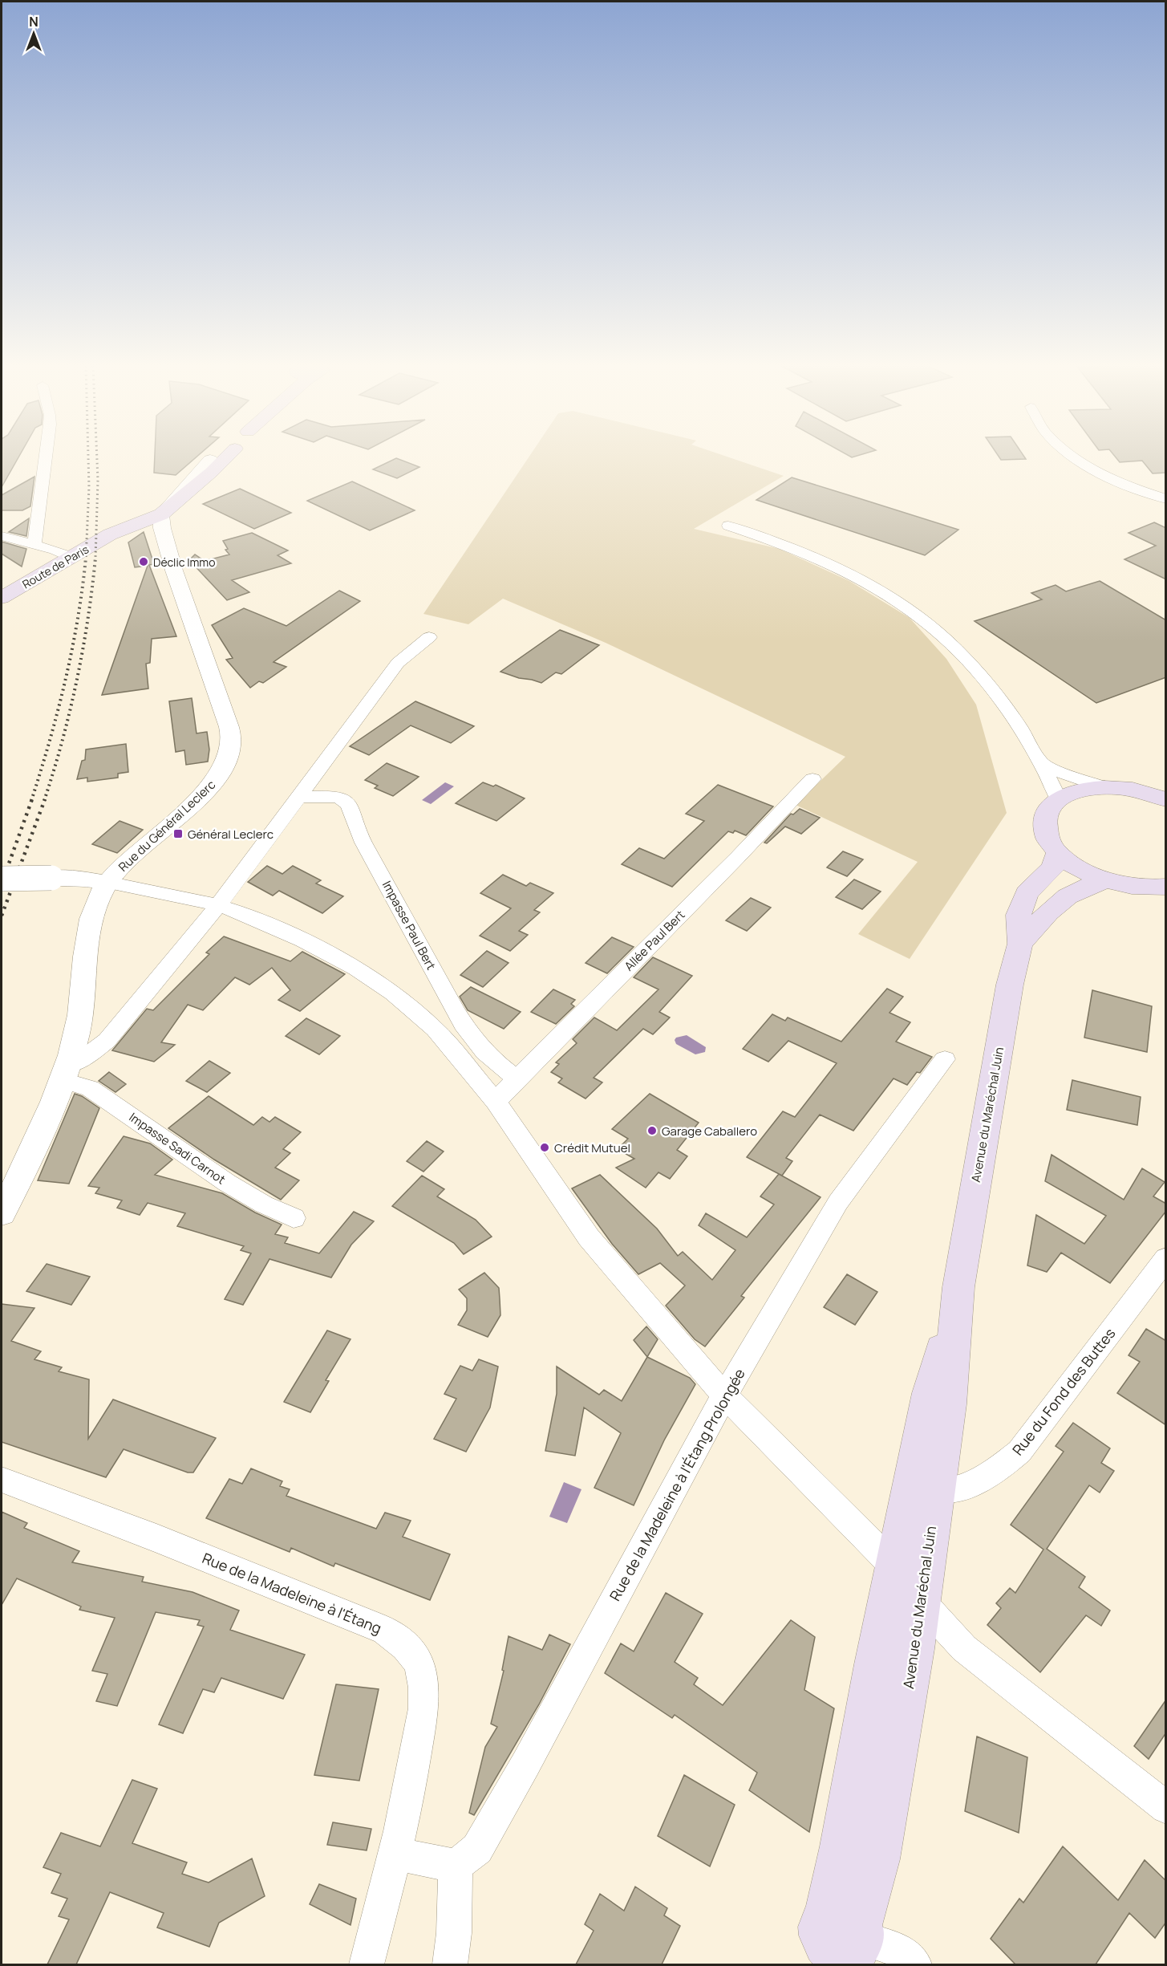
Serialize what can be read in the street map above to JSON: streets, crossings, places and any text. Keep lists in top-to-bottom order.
{
  "streets": {
    "main road": ["Route de Paris", "Avenue du Maréchal Juin"],
    "street": [
      "Rue du Général Leclerc",
      "Impasse Paul Bert",
      "Allée Paul Bert",
      "Impasse Sadi Carnot",
      "Rue du Fond des Buttes",
      "Rue de la Madeleine à l'Étang Prolongée",
      "Rue de la Madeleine à l'Étang"
    ]
  },
  "crossings": [
    ["Route de Paris", "Rue du Général Leclerc"],
    ["Rue du Général Leclerc", "Impasse Sadi Carnot"],
    ["Impasse Paul Bert", "Allée Paul Bert"],
    ["Avenue du Maréchal Juin", "Rue du Fond des Buttes"]
  ],
  "places": {
    "other": ["Déclic Immo", "Garage Caballero", "Crédit Mutuel"],
    "transit": ["Général Leclerc"]
  },
  "north": "top"
}
